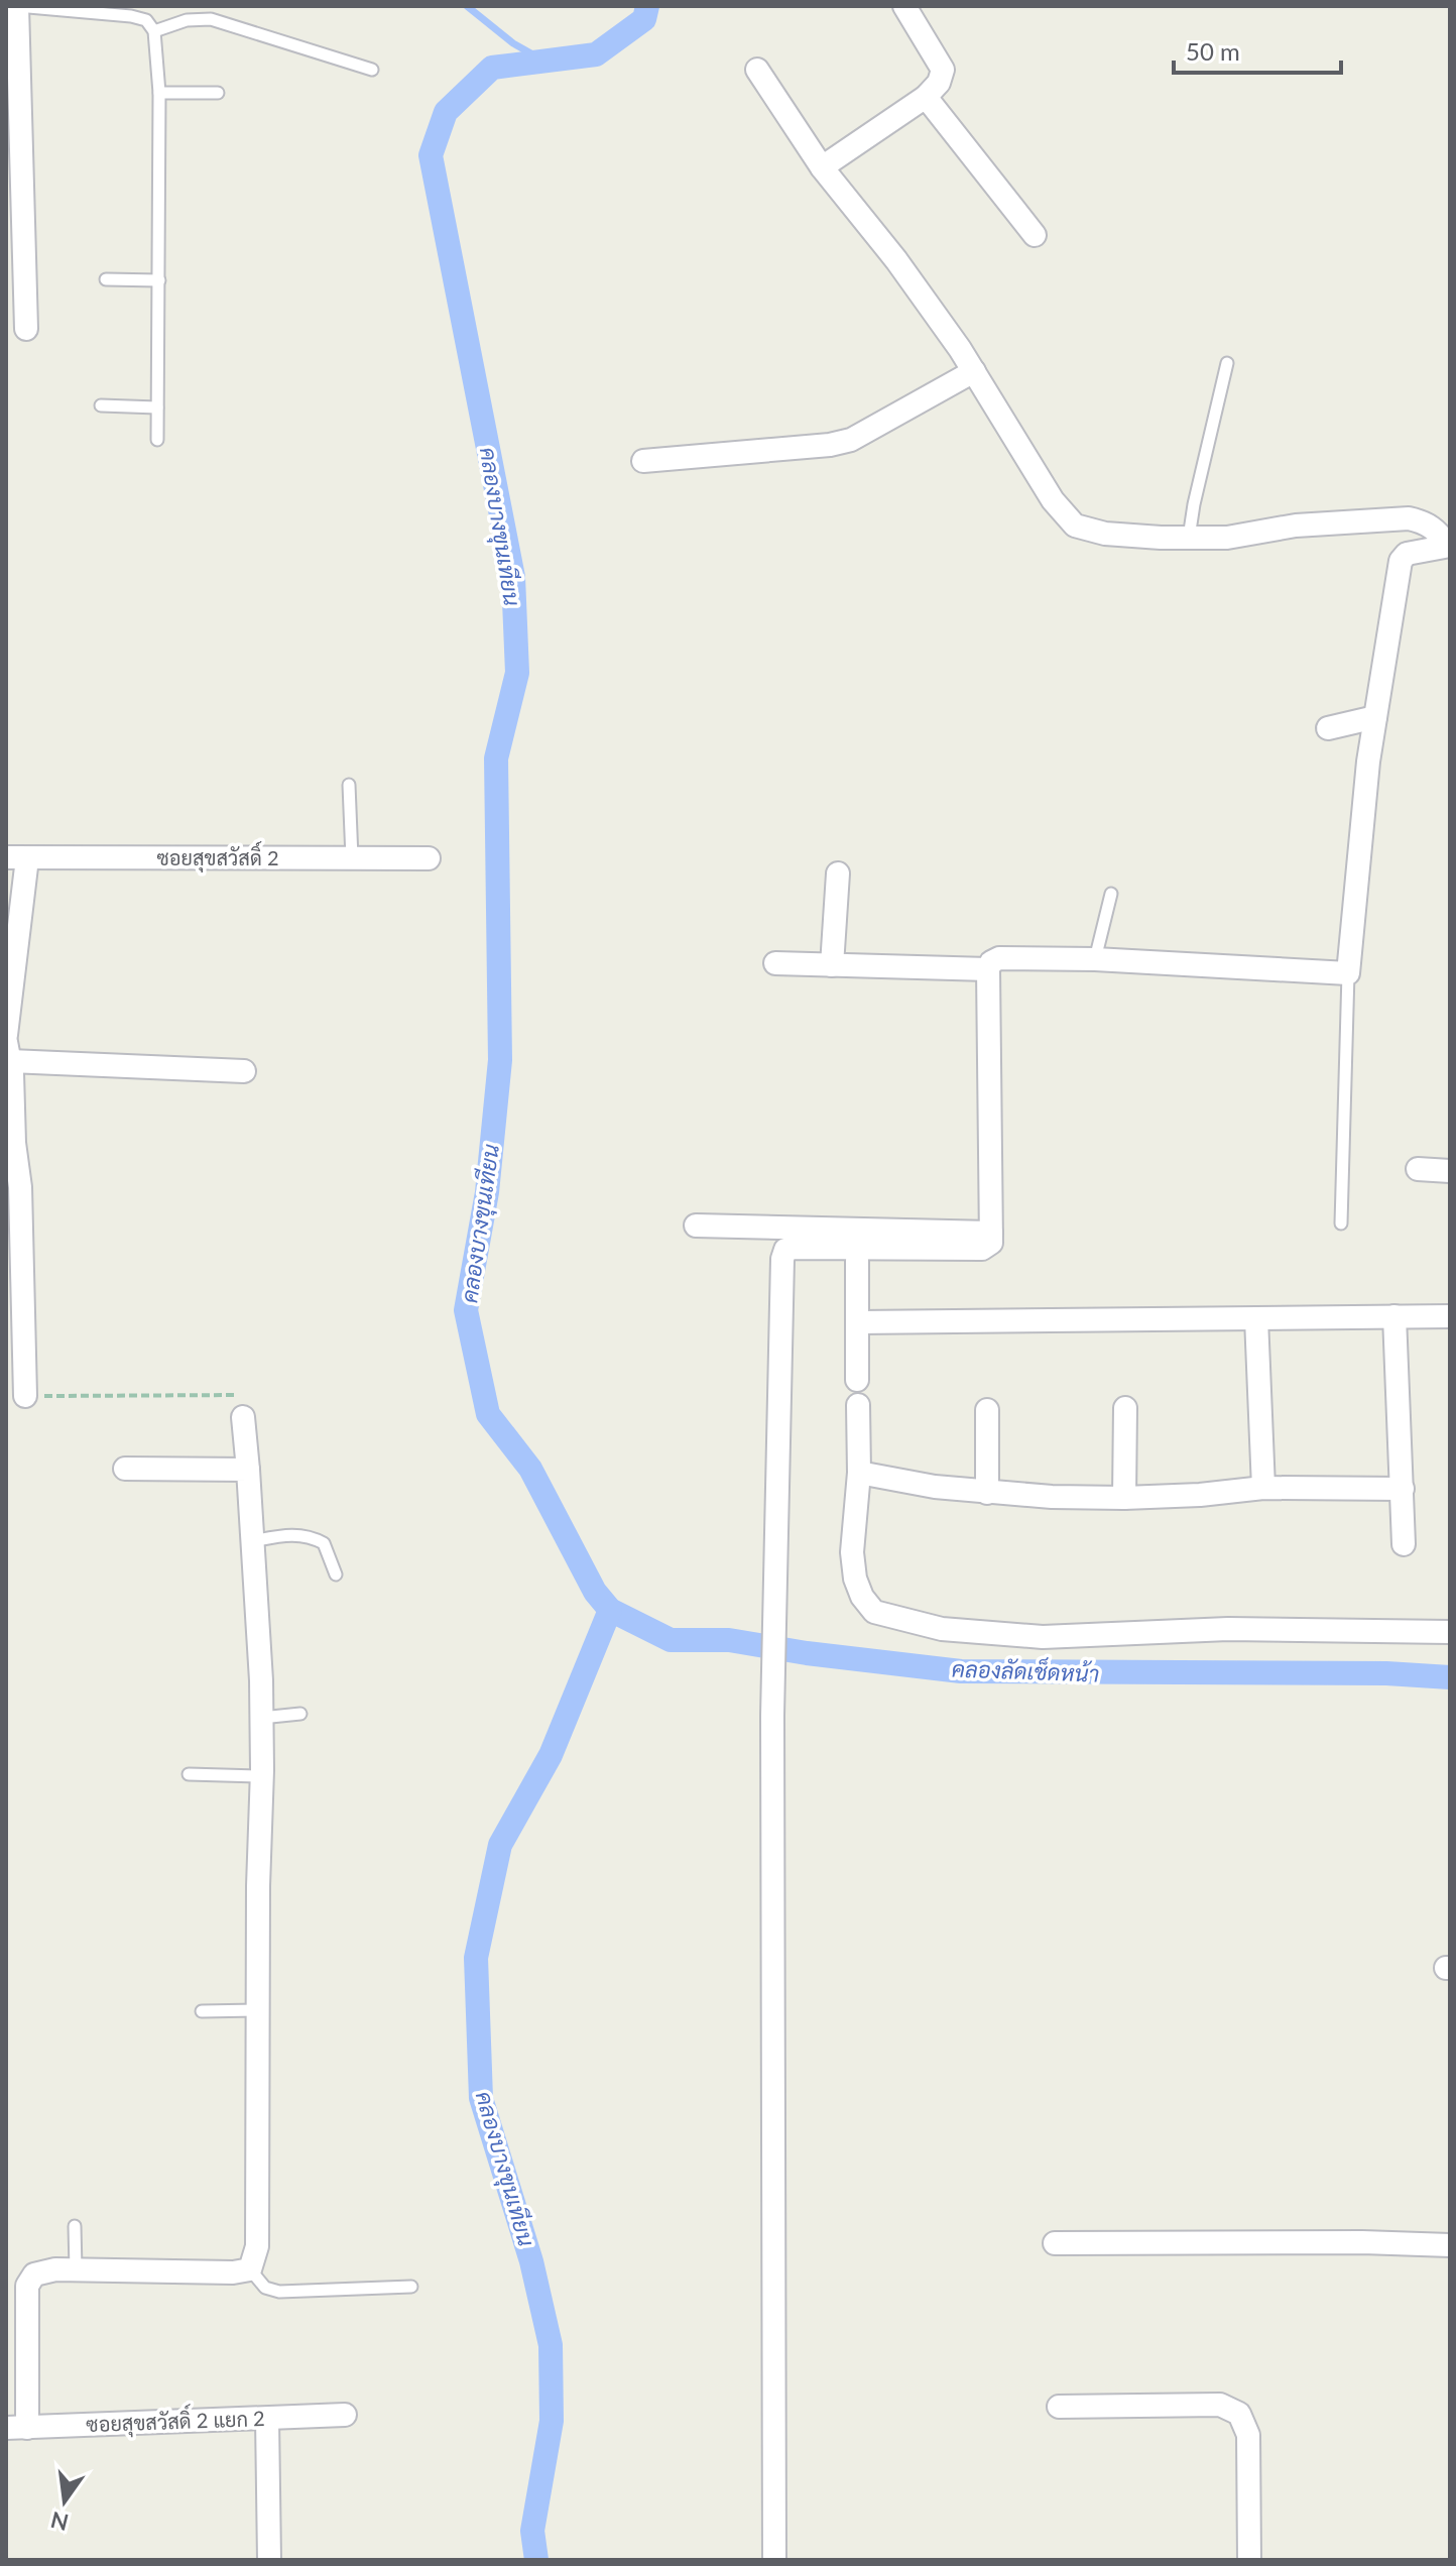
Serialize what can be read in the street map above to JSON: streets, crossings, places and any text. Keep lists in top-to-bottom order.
{
  "streets": {
    "street": ["ซอยสุขสวัสดิ์ 2", "ซอยสุขสวัสดิ์ 2 แยก 2"]
  },
  "water": ["คลองบางขุนเทียน", "คลองลัดเช็ดหน้า"],
  "scale_bar": "50 m",
  "north": "bottom"
}
